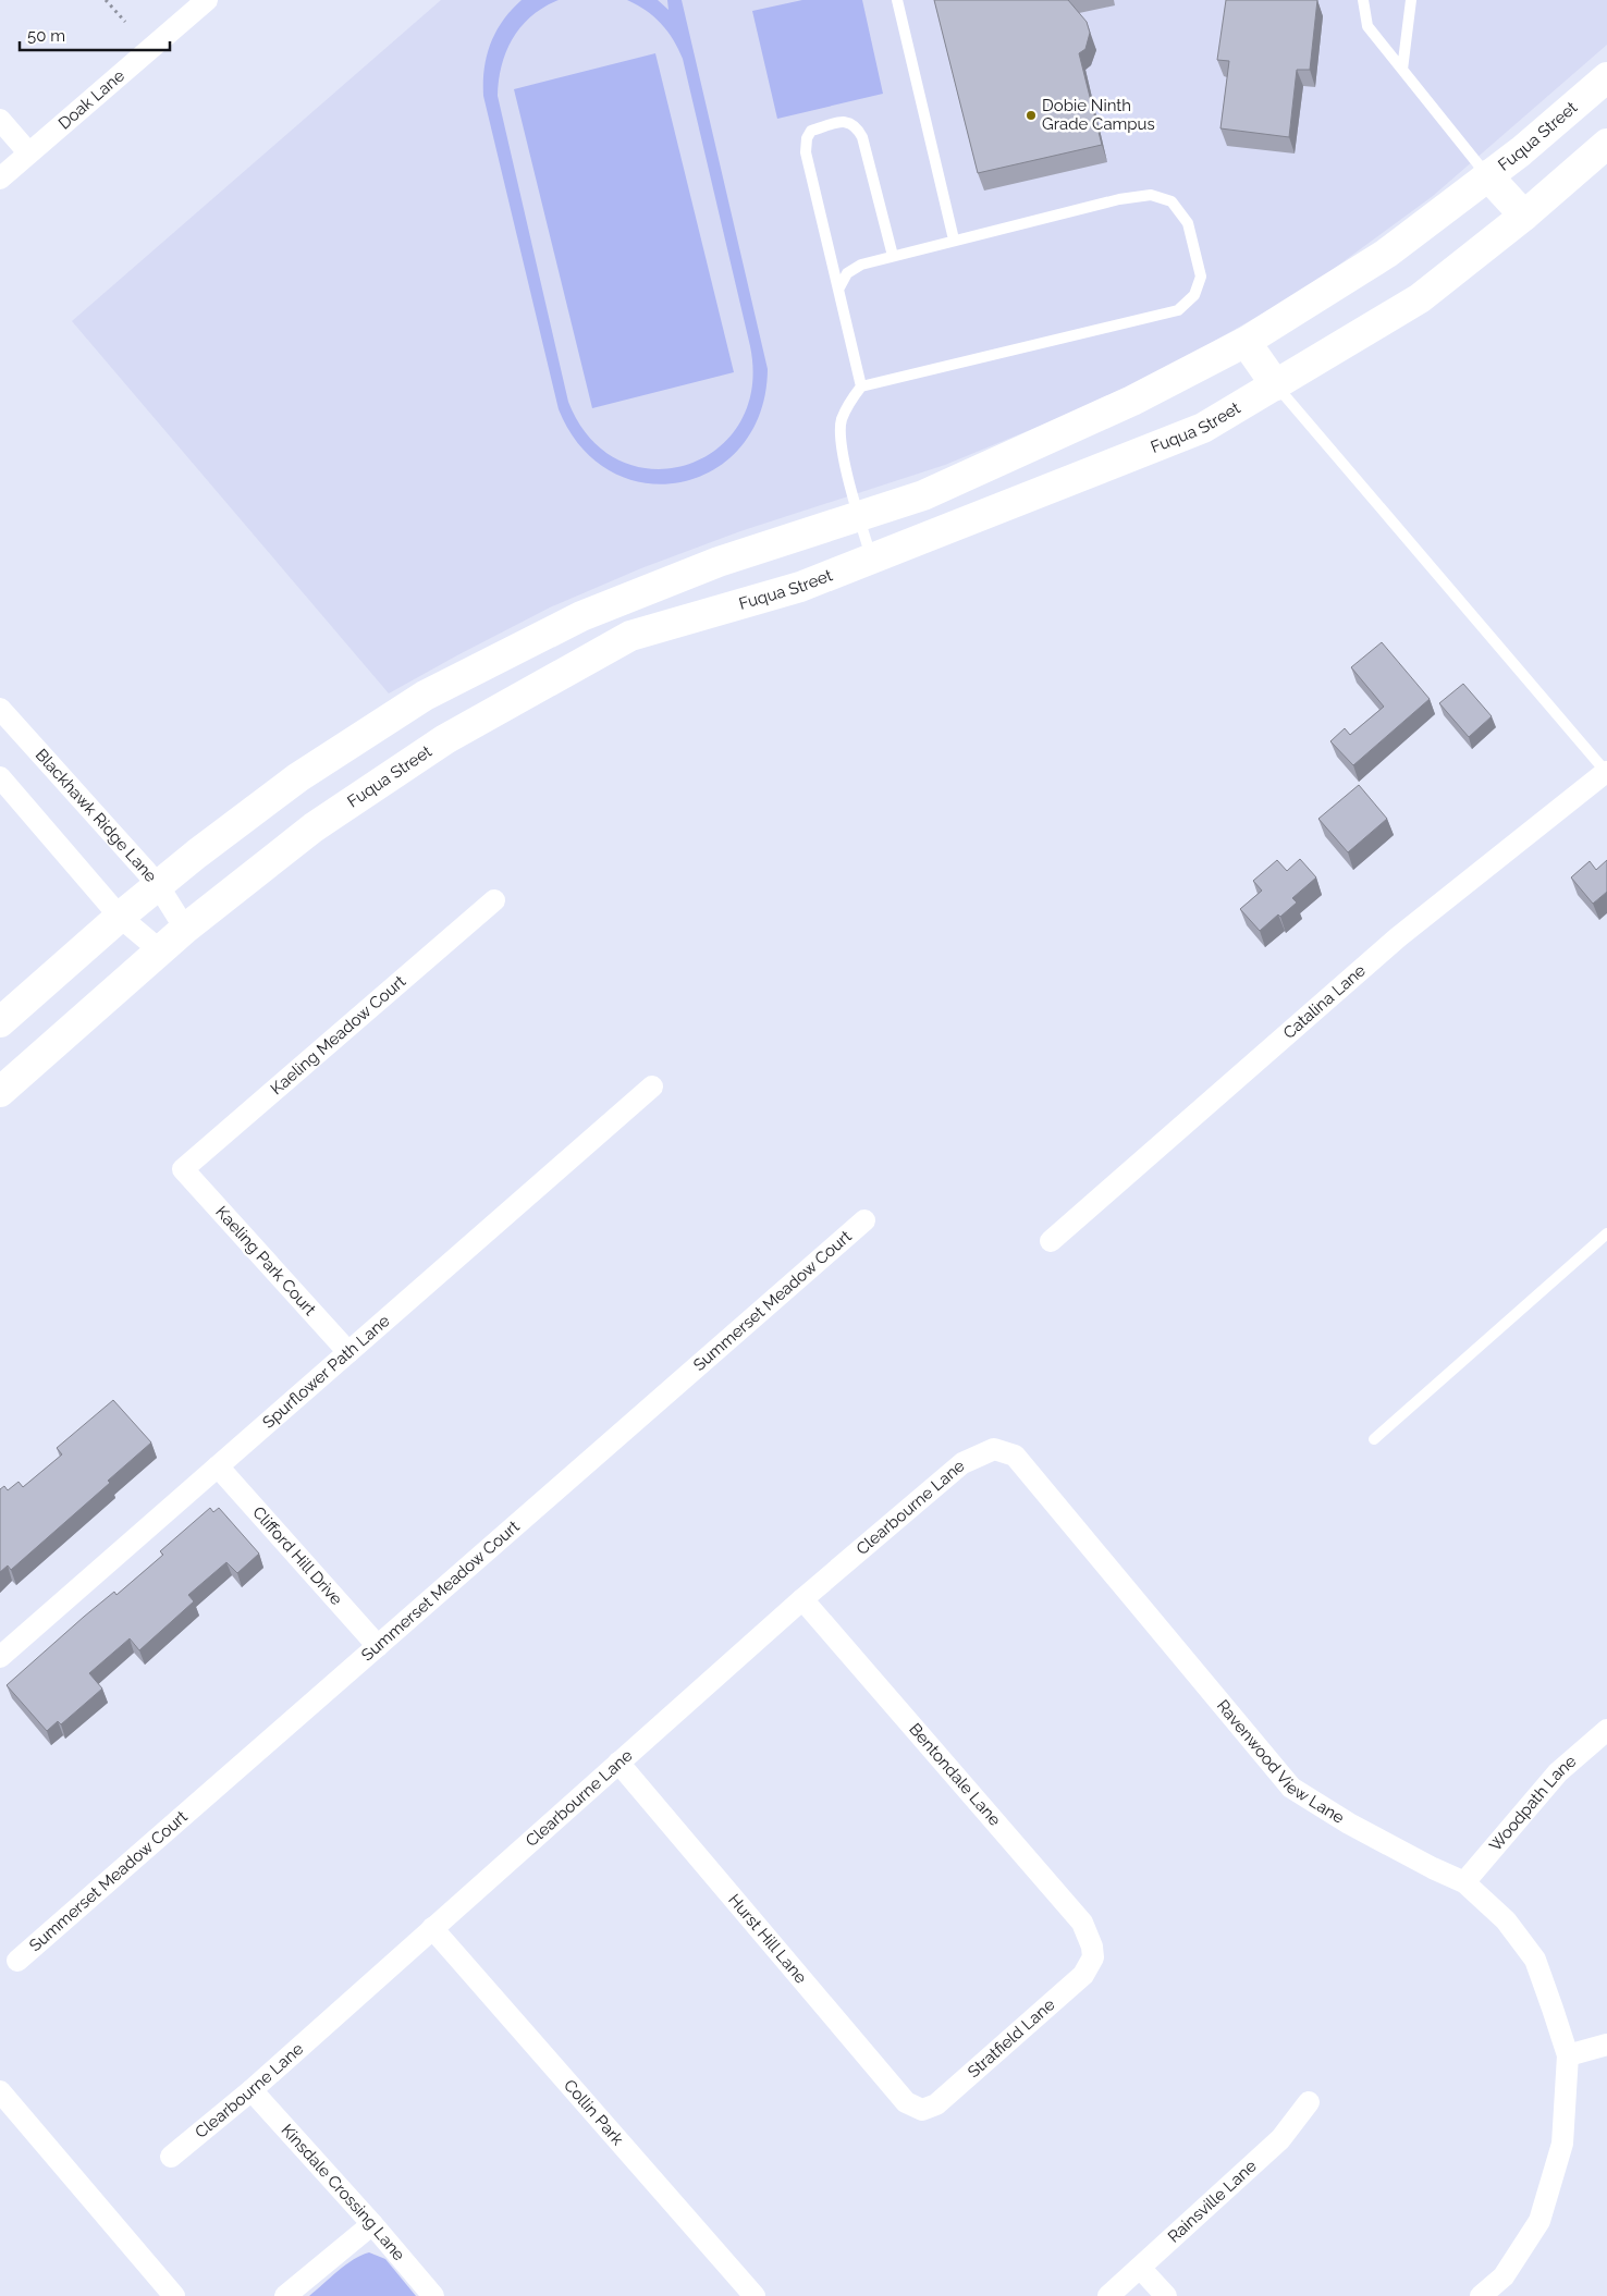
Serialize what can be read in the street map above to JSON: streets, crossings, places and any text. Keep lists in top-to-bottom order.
{
  "streets": {
    "main road": ["Fuqua Street"],
    "street": [
      "Doak Lane",
      "Blackhawk Ridge Lane",
      "Catalina Lane",
      "Kaeling Meadow Court",
      "Kaeling Park Court",
      "Summerset Meadow Court",
      "Spurflower Path Lane",
      "Clearbourne Lane",
      "Clifford Hill Drive",
      "Ravenwood View Lane",
      "Bentondale Lane",
      "Woodpath Lane",
      "Hurst Hill Lane",
      "Stratfield Lane",
      "Collin Park",
      "Kinsdale Crossing Lane",
      "Rainsville Lane"
    ]
  },
  "crossings": [
    ["Fuqua Street", "Blackhawk Ridge Lane"],
    ["Kaeling Meadow Court", "Kaeling Park Court"],
    ["Kaeling Park Court", "Spurflower Path Lane"],
    ["Summerset Meadow Court", "Clifford Hill Drive"],
    ["Spurflower Path Lane", "Clifford Hill Drive"],
    ["Clearbourne Lane", "Ravenwood View Lane"],
    ["Clearbourne Lane", "Bentondale Lane"],
    ["Clearbourne Lane", "Hurst Hill Lane"],
    ["Clearbourne Lane", "Collin Park"],
    ["Clearbourne Lane", "Kinsdale Crossing Lane"],
    ["Ravenwood View Lane", "Woodpath Lane"],
    ["Bentondale Lane", "Stratfield Lane"],
    ["Hurst Hill Lane", "Stratfield Lane"]
  ],
  "places": ["Dobie Ninth Grade Campus"],
  "scale_bar": "50 m"
}
